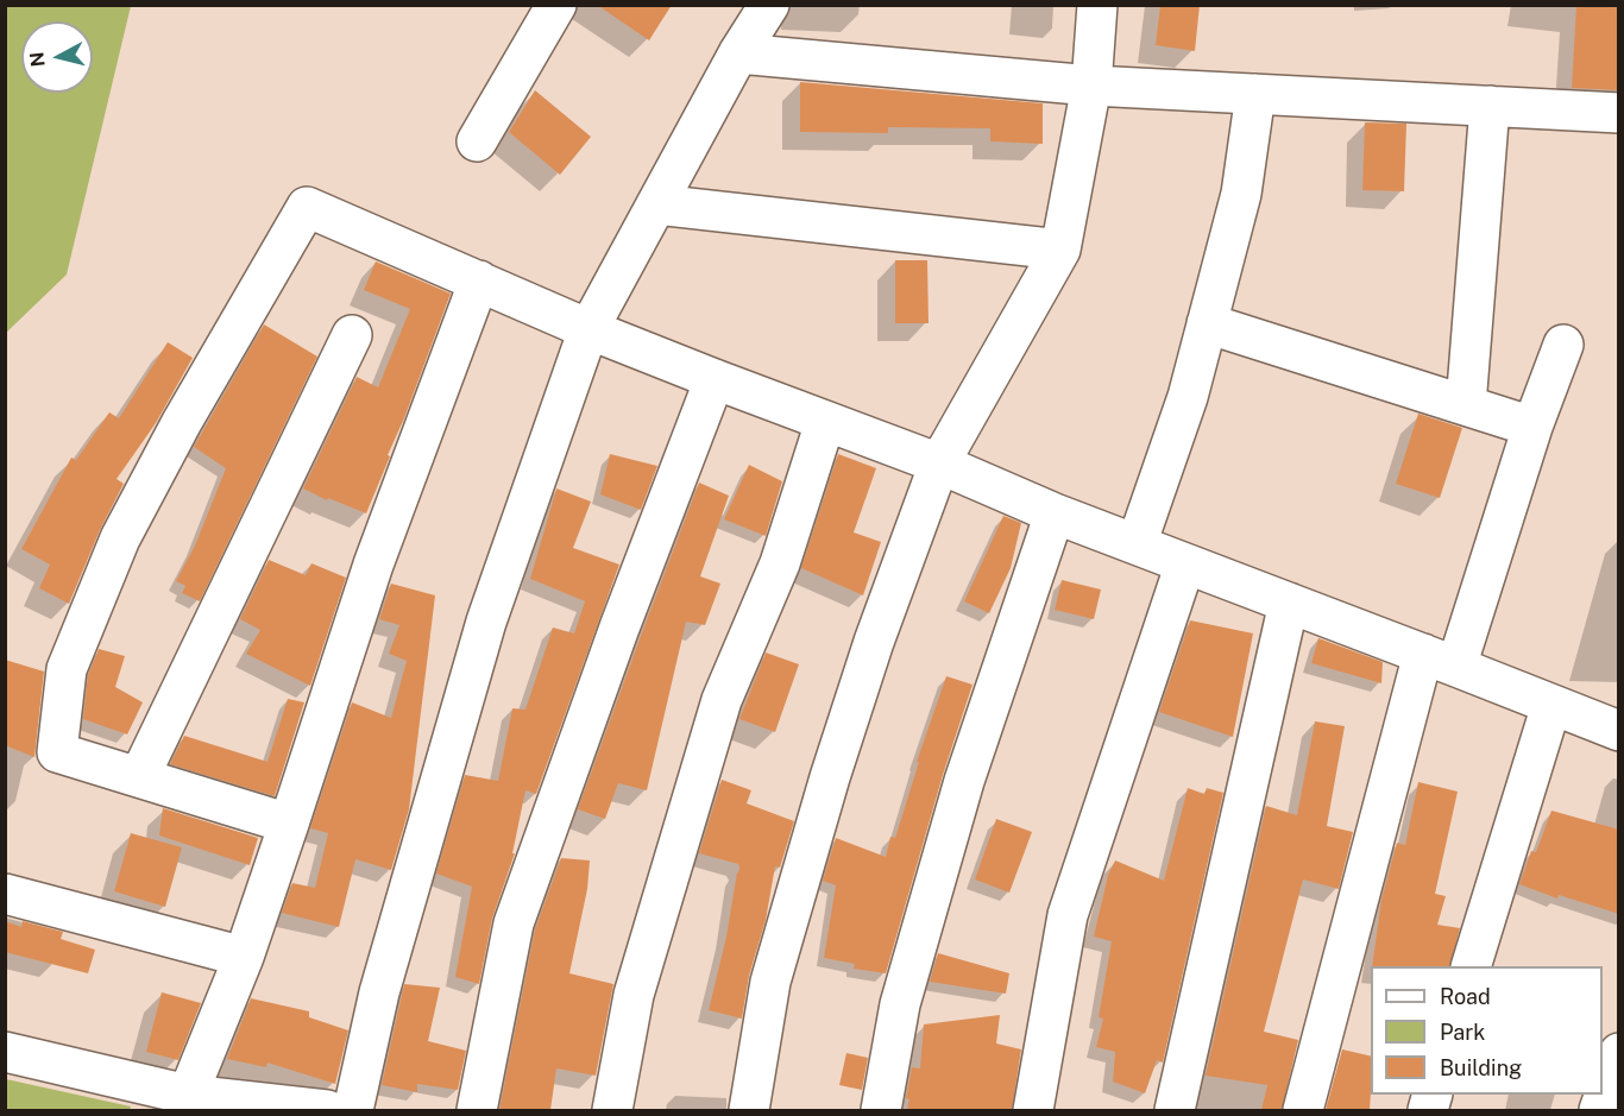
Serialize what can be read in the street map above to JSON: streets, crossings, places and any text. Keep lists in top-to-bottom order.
{
  "legend": ["Road", "Park", "Building"],
  "north": "left"
}
